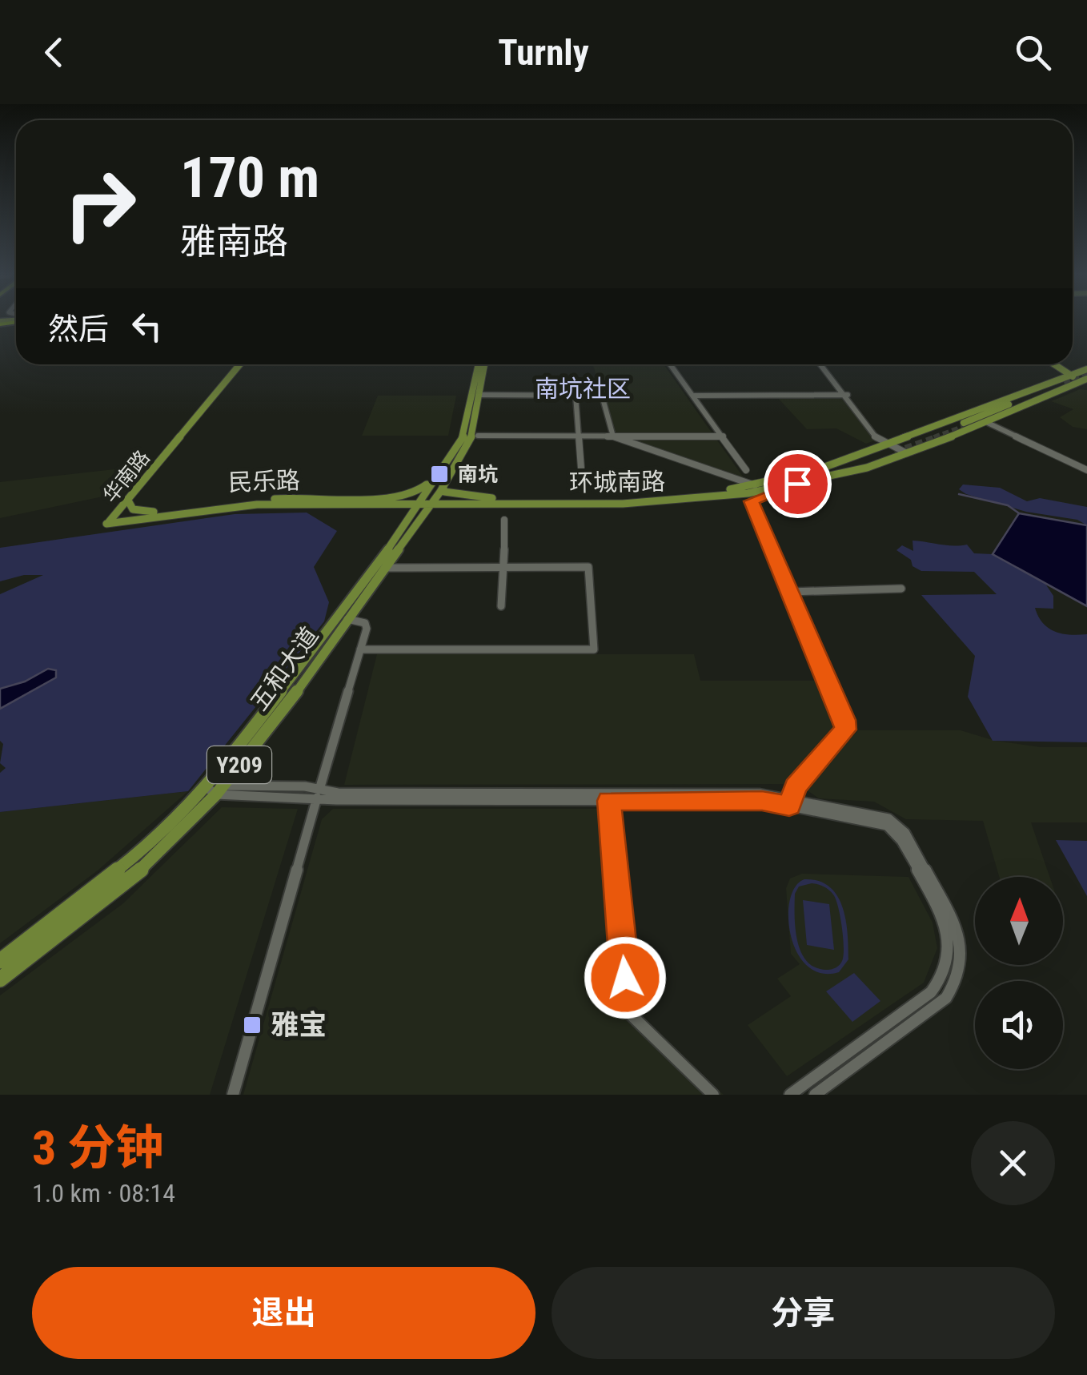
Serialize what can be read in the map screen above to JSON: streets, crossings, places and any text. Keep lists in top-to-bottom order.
{
  "streets": {
    "main road": [
      "华南路",
      "民乐路",
      "环城南路",
      "五和大道",
      "Y209"
    ]
  },
  "crossings": [
    ["华南路", "民乐路"],
    ["民乐路", "环城南路"],
    ["民乐路", "五和大道"],
    ["环城南路", "五和大道"]
  ],
  "districts": ["南坑社区"],
  "places": {
    "transit": ["南坑", "雅宝"]
  },
  "north": "top",
  "page": {
    "header": "Turnly",
    "turn": ["170 m", "雅南路"],
    "then": "然后",
    "heading": ["3 分钟", "1.0 km · 08:14"],
    "buttons": ["退出", "分享"]
  }
}
